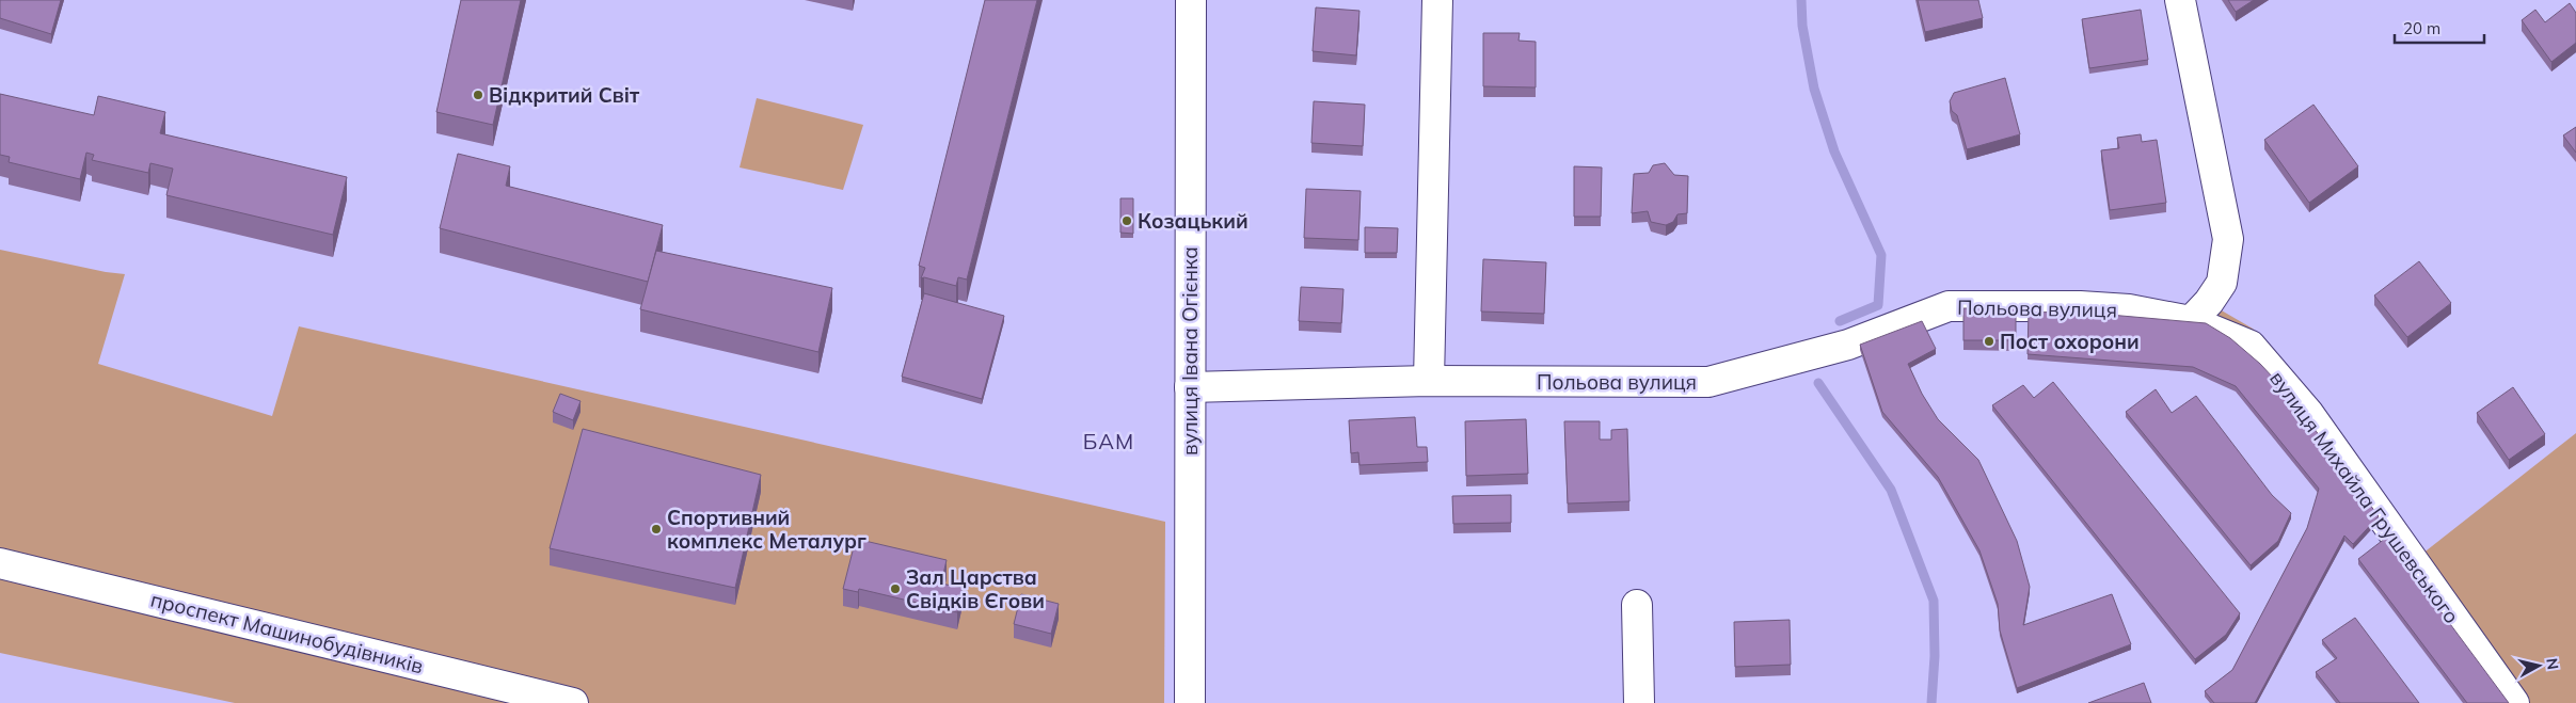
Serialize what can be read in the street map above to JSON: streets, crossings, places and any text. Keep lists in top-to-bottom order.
{
  "streets": {
    "street": [
      "Польова вулиця",
      "вулиця Івана Огієнка",
      "вулиця Михайла Грушевського",
      "проспект Машинобудівників"
    ]
  },
  "crossings": [
    ["Польова вулиця", "вулиця Івана Огієнка"],
    ["Польова вулиця", "вулиця Михайла Грушевського"]
  ],
  "districts": ["БАМ"],
  "places": [
    "Відкритий Світ",
    "Козацький",
    "Пост охорони",
    "Спортивний комплекс Металург",
    "Зал Царства Свідків Єгови"
  ],
  "scale_bar": "20 m",
  "north": "right"
}
